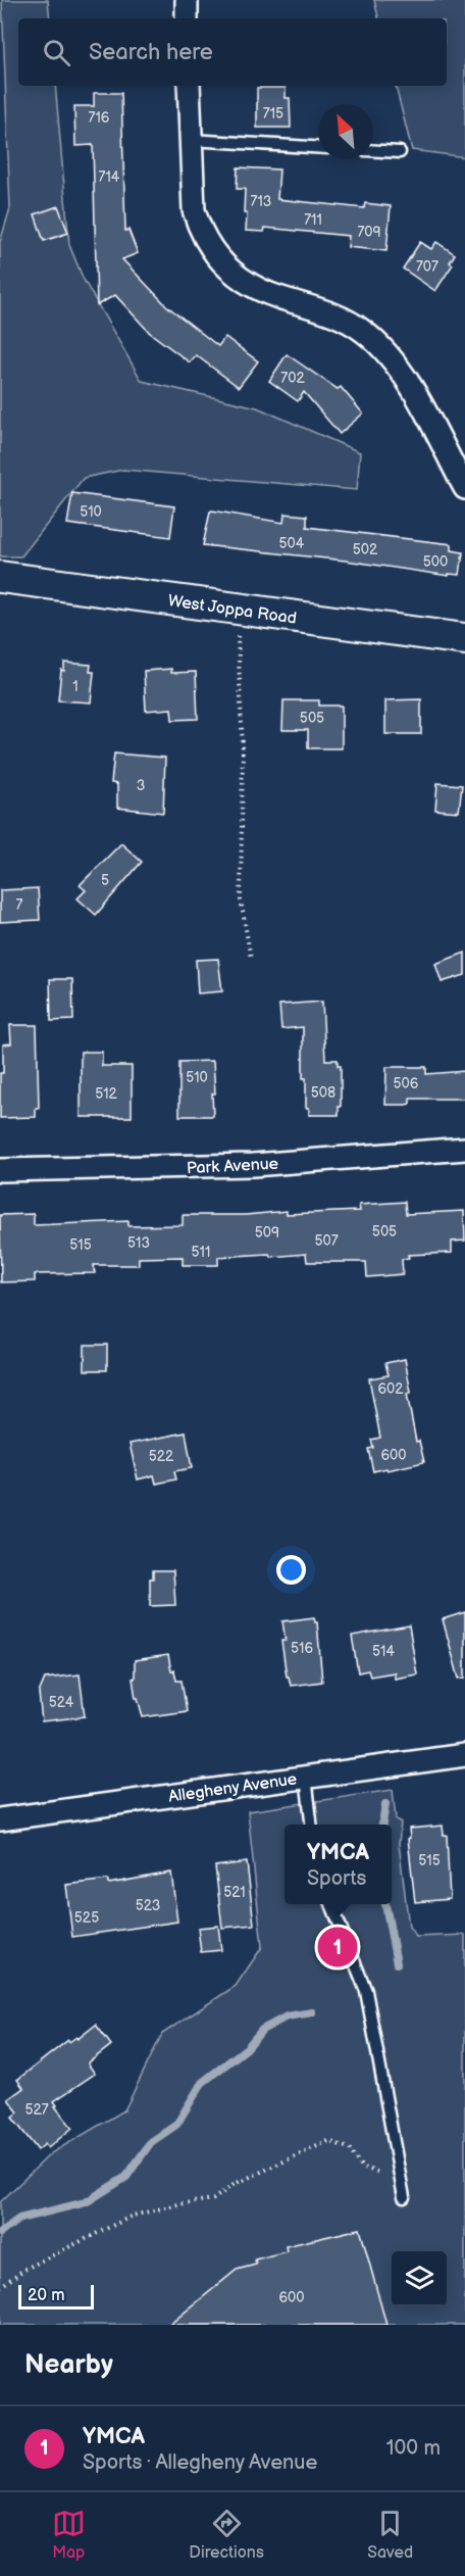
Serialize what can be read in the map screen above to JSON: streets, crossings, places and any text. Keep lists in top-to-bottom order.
{
  "streets": {
    "street": ["West Joppa Road", "Park Avenue", "Allegheny Avenue"]
  },
  "house_numbers": [
    "715",
    "716",
    "714",
    "713",
    "711",
    "709",
    "707",
    "702",
    "510",
    "504",
    "502",
    "500",
    "1",
    "505",
    "3",
    "5",
    "7",
    "510",
    "506",
    "508",
    "512",
    "505",
    "509",
    "507",
    "513",
    "515",
    "511",
    "602",
    "600",
    "522",
    "516",
    "514",
    "524",
    "515",
    "521",
    "523",
    "525",
    "527",
    "600"
  ],
  "scale_bar": "20 m",
  "north": "top left",
  "page": {
    "search": "Search here",
    "popup": ["YMCA", "Sports"],
    "pins": "1",
    "scale": "20 m",
    "heading": "Nearby",
    "list": [
      {
        "mark": "1",
        "name": "YMCA",
        "note": "Sports · Allegheny Avenue",
        "value": "100 m"
      }
    ],
    "nav": ["Map", "Directions", "Saved"]
  }
}
